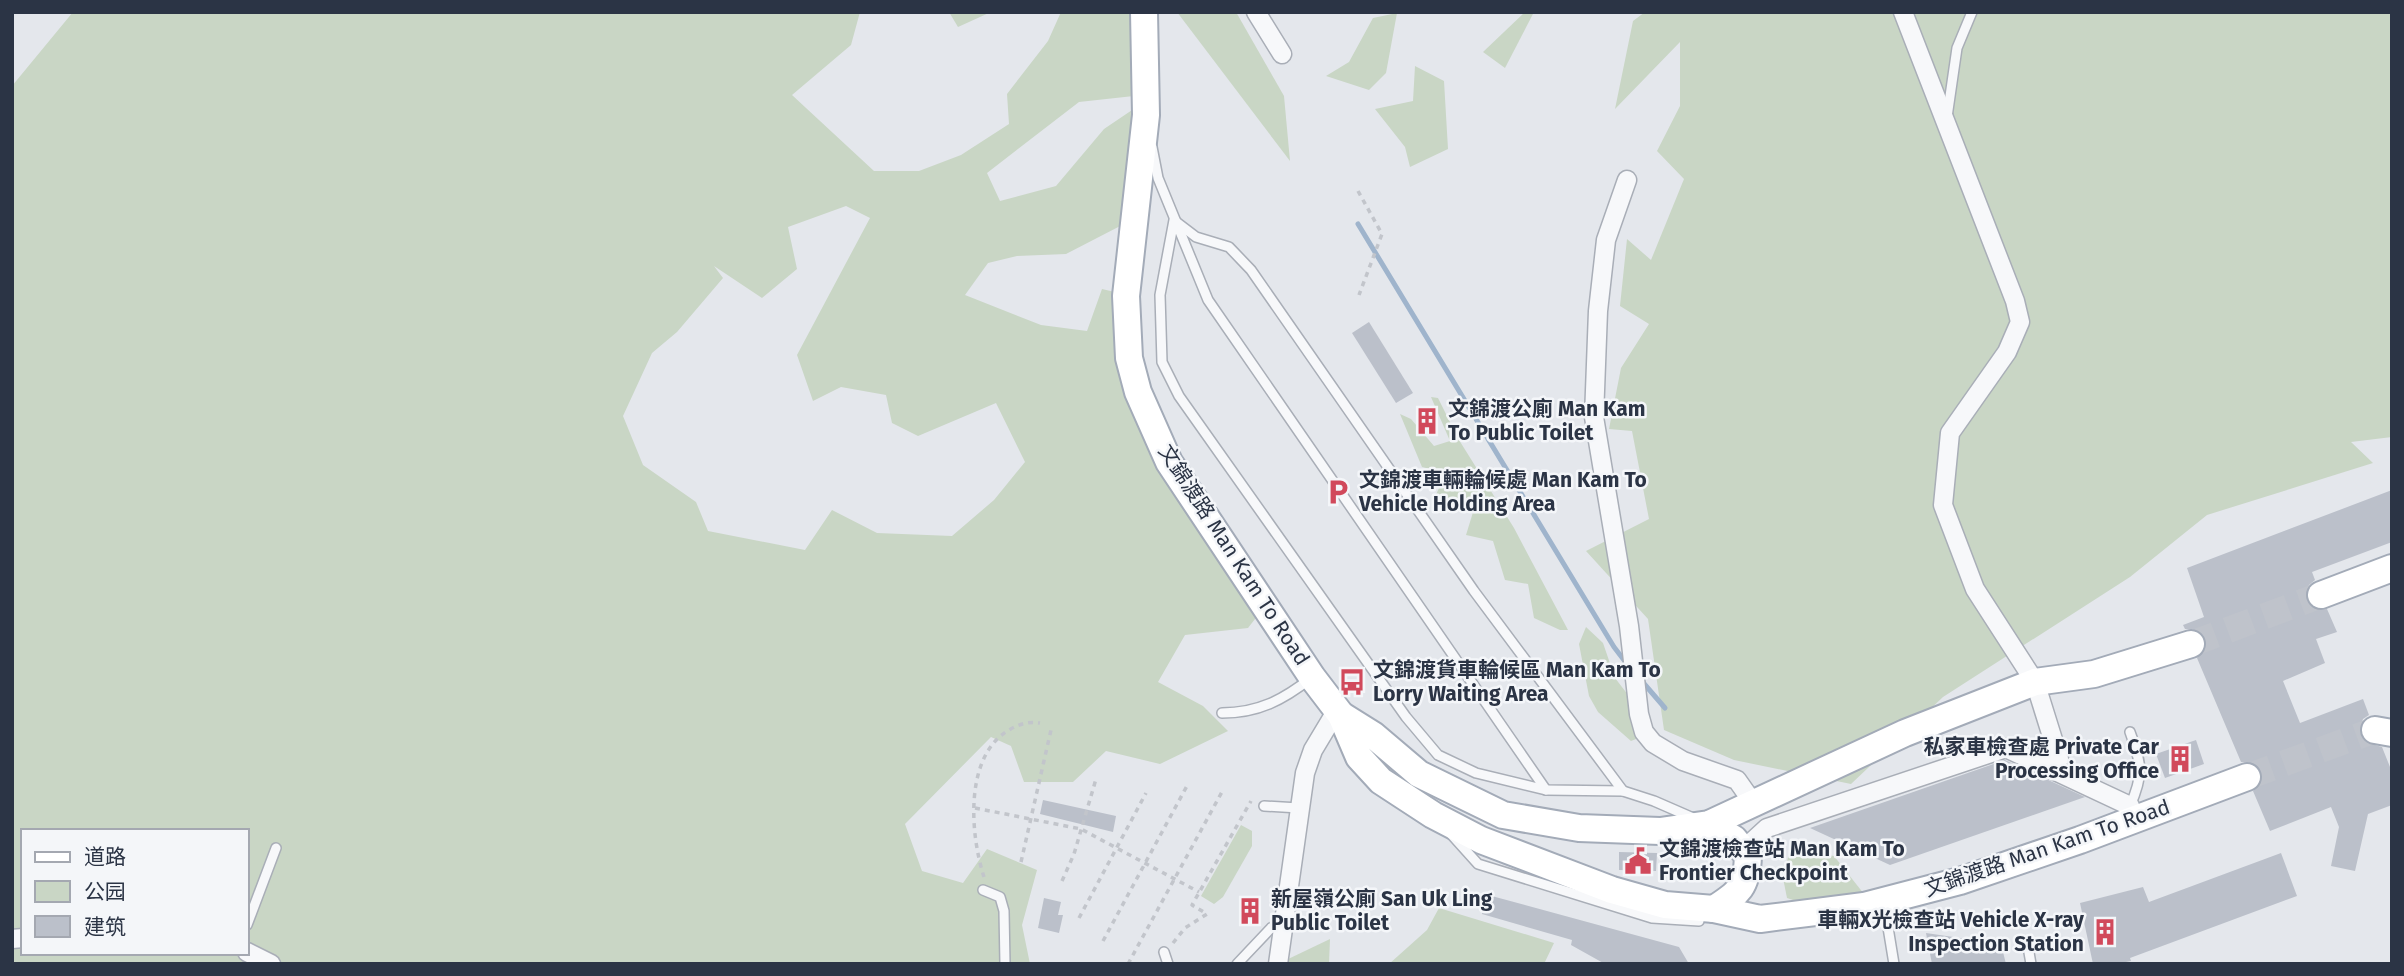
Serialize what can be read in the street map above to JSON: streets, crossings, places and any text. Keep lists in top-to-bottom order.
{
  "streets": {
    "main road": ["文錦渡路 Man Kam To Road"]
  },
  "places": {
    "building": [
      "文錦渡公廁 Man Kam To Public Toilet",
      "私家車檢查處 Private Car Processing Office",
      "新屋嶺公廁 San Uk Ling Public Toilet",
      "車輛X光檢查站 Vehicle X-ray Inspection Station"
    ],
    "parking": ["文錦渡車輛輪候處 Man Kam To Vehicle Holding Area"],
    "bus stop": ["文錦渡貨車輪候區 Man Kam To Lorry Waiting Area"],
    "public building": ["文錦渡檢查站 Man Kam To Frontier Checkpoint"]
  },
  "legend": ["道路", "公园", "建筑"]
}
